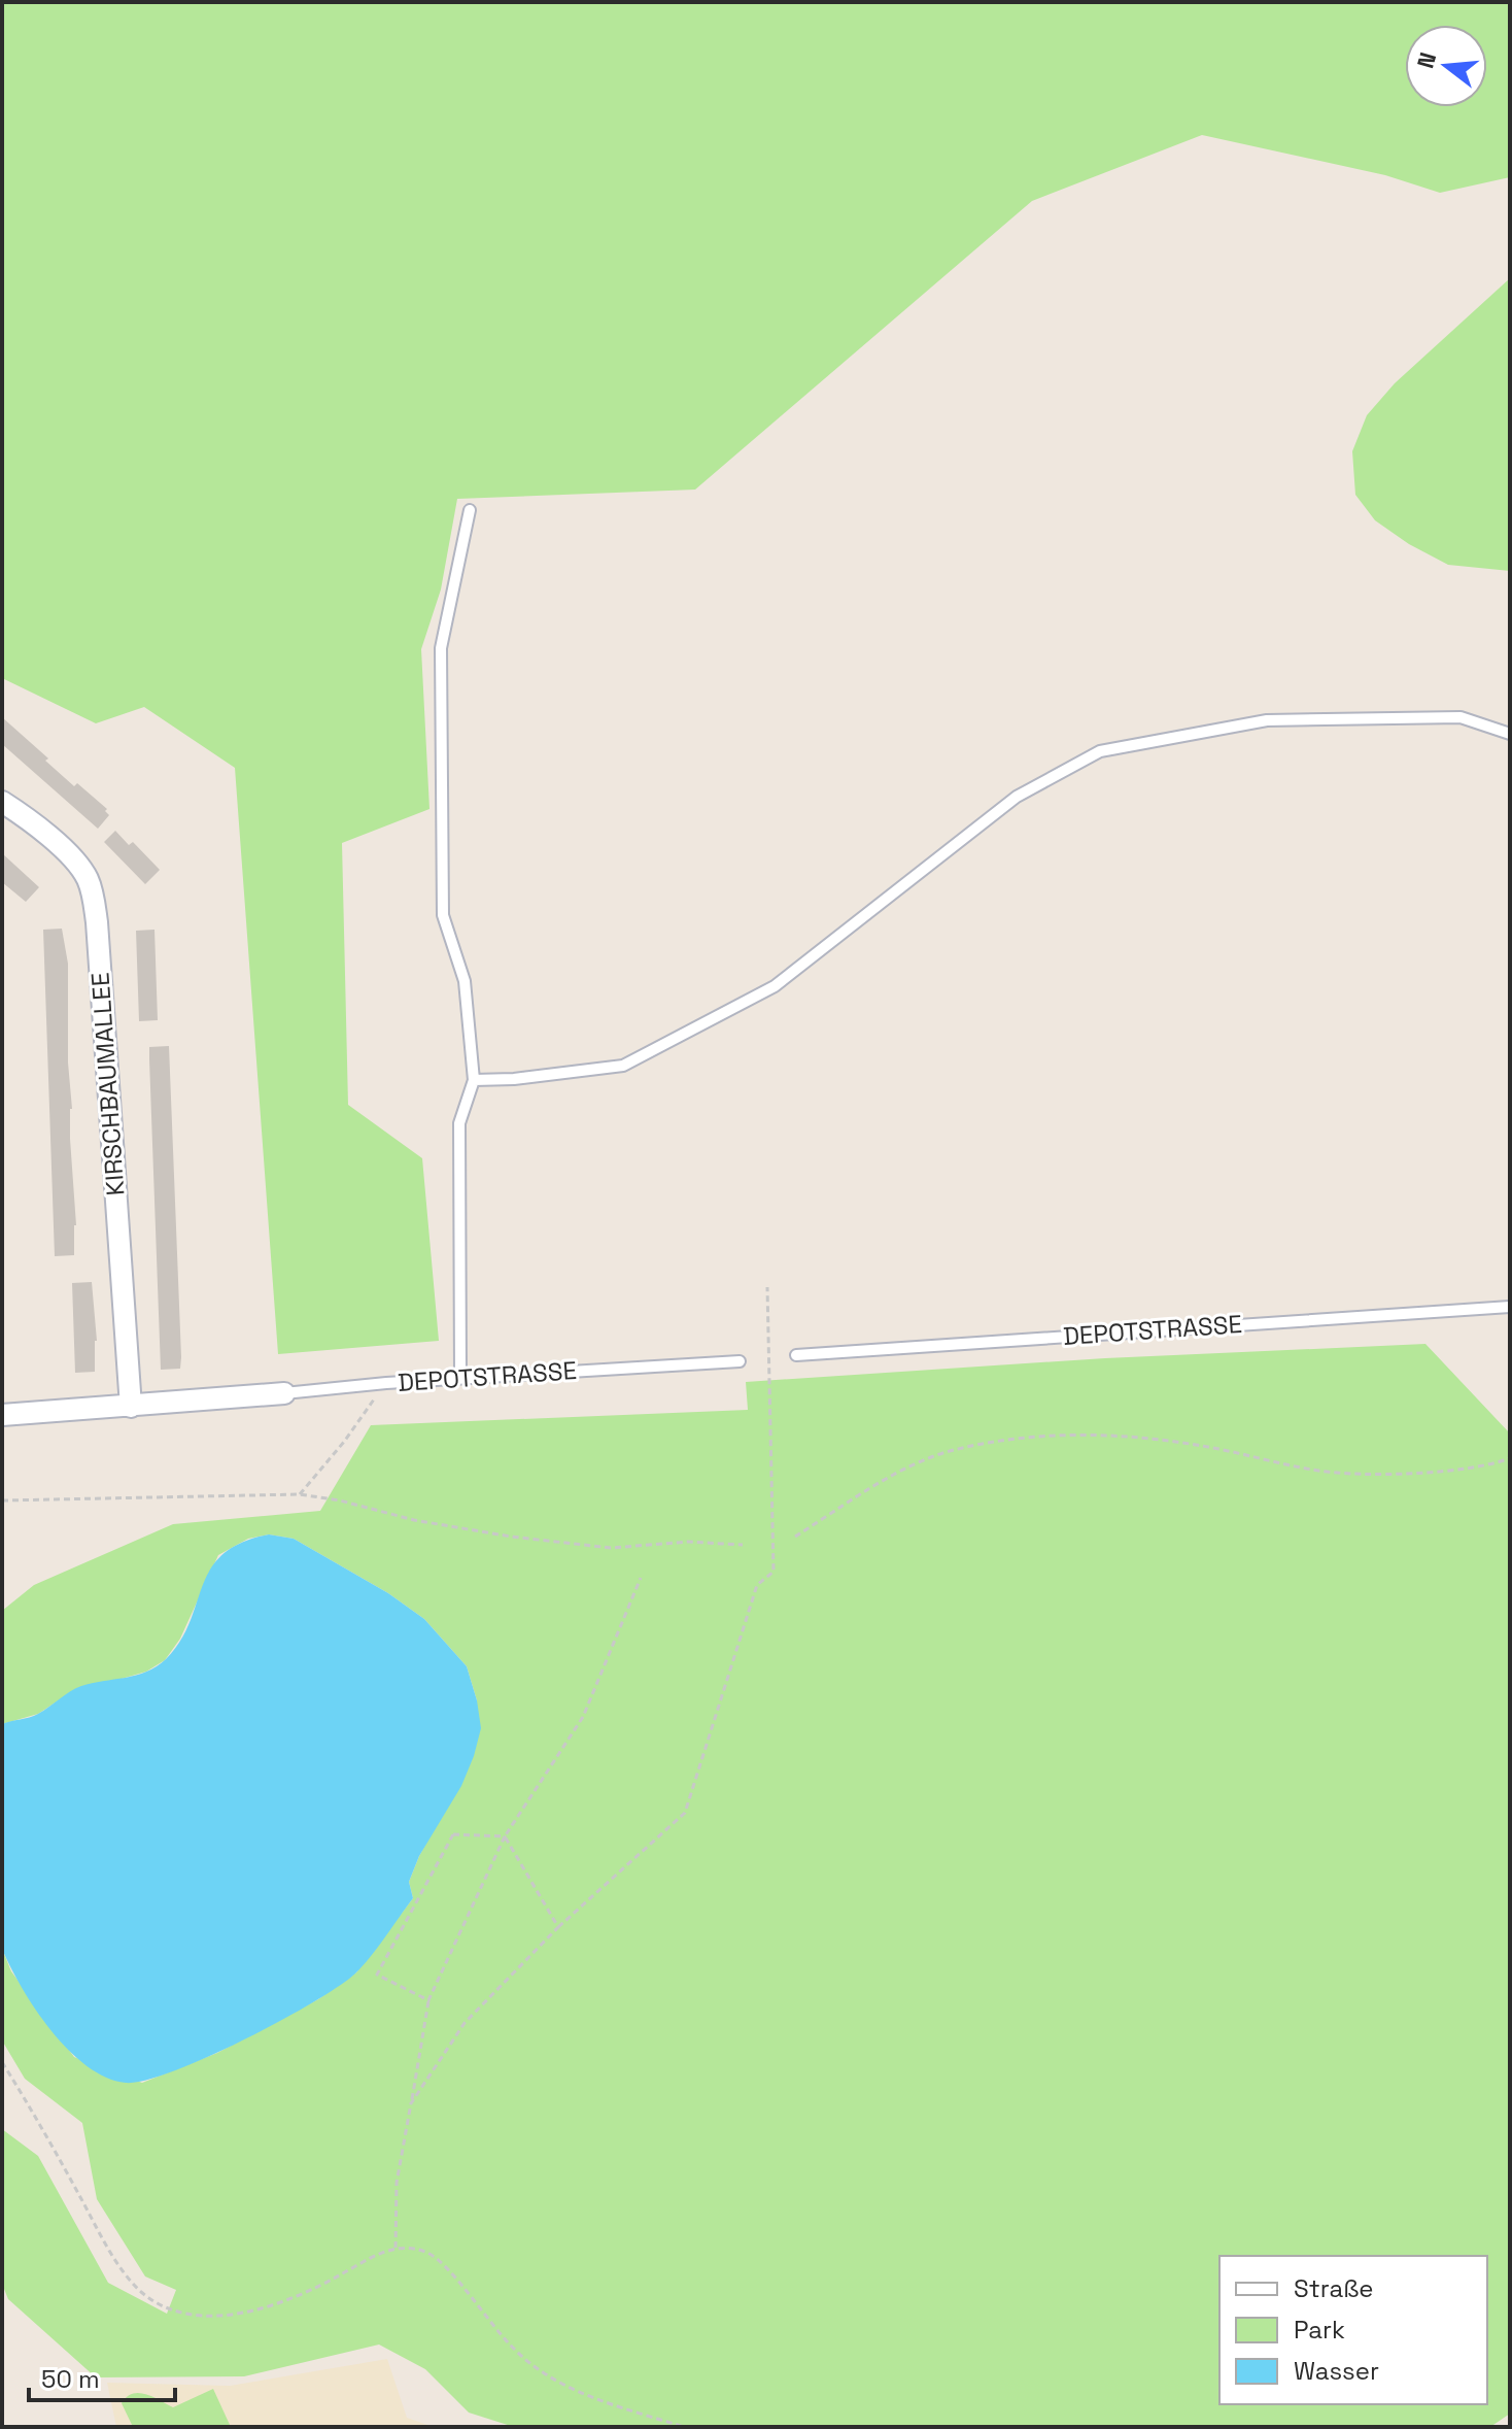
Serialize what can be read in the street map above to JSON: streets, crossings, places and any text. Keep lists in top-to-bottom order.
{
  "streets": {
    "street": ["KIRSCHBAUMALLEE"],
    "lane": ["DEPOTSTRASSE"]
  },
  "legend": ["Straße", "Park", "Wasser"],
  "scale_bar": "50 m",
  "north": "left"
}
